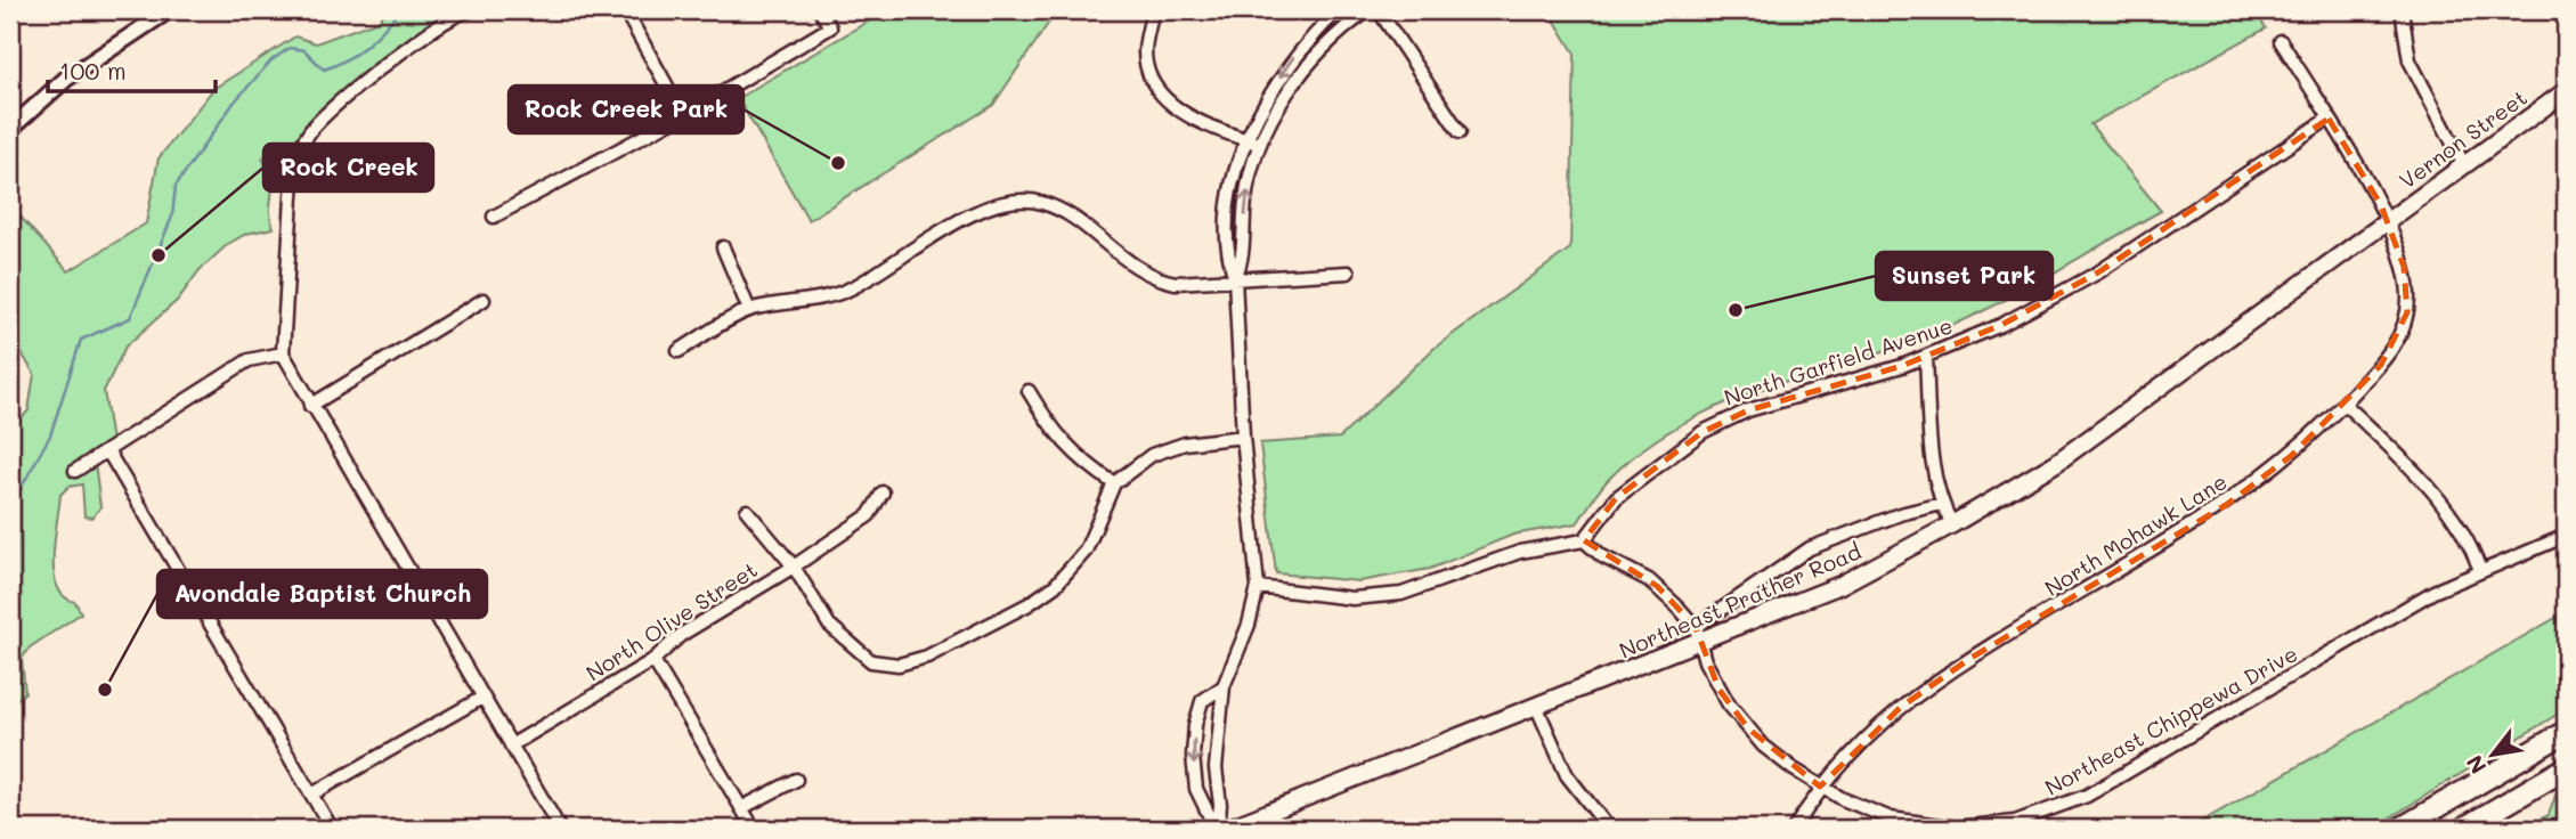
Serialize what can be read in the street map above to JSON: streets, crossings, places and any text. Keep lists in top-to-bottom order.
{
  "streets": {
    "main road": ["Vernon Street", "Northeast Prather Road"],
    "street": [
      "North Garfield Avenue",
      "North Mohawk Lane",
      "North Olive Street",
      "Northeast Chippewa Drive"
    ]
  },
  "crossings": [
    ["Vernon Street", "North Mohawk Lane"],
    ["Vernon Street", "Northeast Prather Road"],
    ["North Garfield Avenue", "North Mohawk Lane"],
    ["North Mohawk Lane", "Northeast Prather Road"],
    ["North Mohawk Lane", "Northeast Chippewa Drive"],
    ["Northeast Prather Road", "Northeast Chippewa Drive"]
  ],
  "places": [
    "Rock Creek Park",
    "Rock Creek",
    "Sunset Park",
    "Avondale Baptist Church"
  ],
  "scale_bar": "100 m",
  "north": "bottom left"
}
